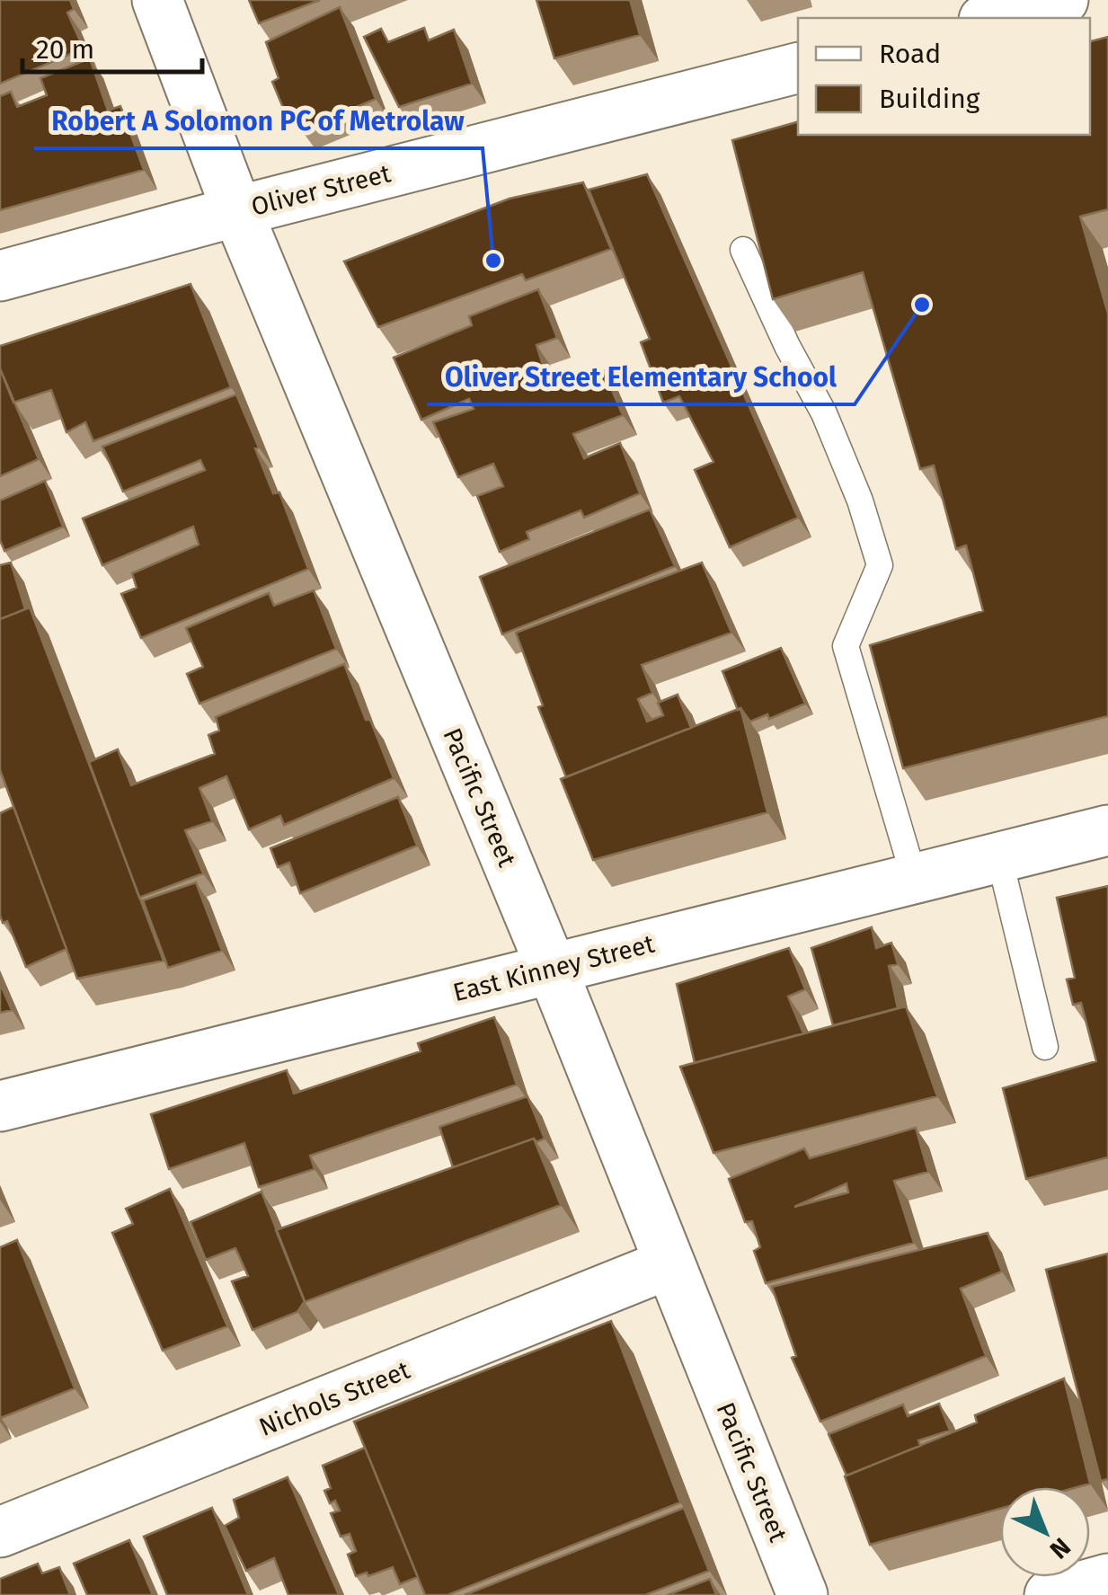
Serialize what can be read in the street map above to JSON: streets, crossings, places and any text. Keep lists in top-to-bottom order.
{
  "streets": {
    "street": [
      "Oliver Street",
      "Pacific Street",
      "East Kinney Street",
      "Nichols Street"
    ]
  },
  "crossings": [
    ["Oliver Street", "Pacific Street"],
    ["Pacific Street", "East Kinney Street"],
    ["Pacific Street", "Nichols Street"]
  ],
  "places": ["Robert A Solomon PC of Metrolaw", "Oliver Street Elementary School"],
  "legend": ["Road", "Building"],
  "scale_bar": "20 m",
  "north": "bottom right"
}
